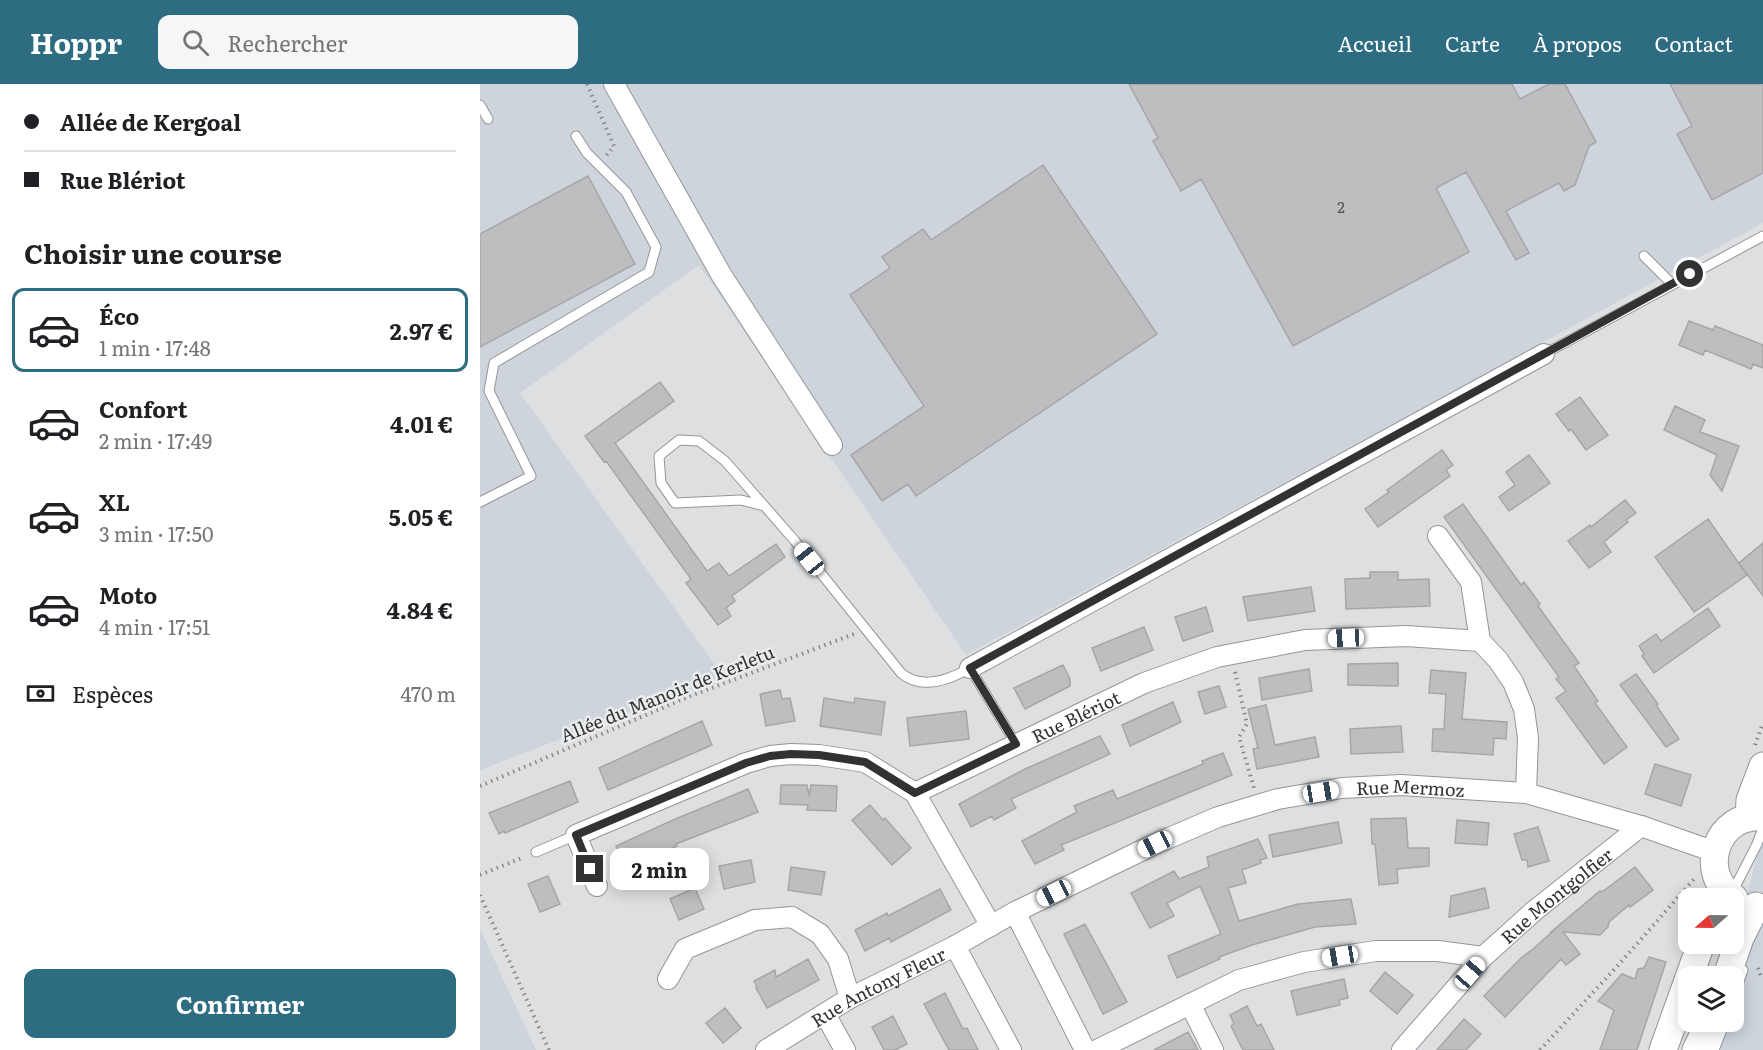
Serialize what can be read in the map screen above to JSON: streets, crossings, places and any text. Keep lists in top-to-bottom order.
{
  "streets": {
    "street": [
      "Rue Blériot",
      "Rue Mermoz",
      "Rue Montgolfier",
      "Rue Antony Fleur"
    ],
    "path": ["Allée du Manoir de Kerletu"]
  },
  "crossings": [
    ["Rue Mermoz", "Rue Montgolfier"],
    ["Rue Mermoz", "Rue Antony Fleur"]
  ],
  "house_numbers": ["2"],
  "north": "left",
  "page": {
    "header": "Hoppr",
    "search": "Rechercher",
    "nav": [
      "Accueil",
      "Carte",
      "À propos",
      "Contact"
    ],
    "banner": ["Allée de Kergoal", "Rue Blériot"],
    "heading": "Choisir une course",
    "list": [
      {
        "name": "Éco",
        "note": "1 min · 17:48",
        "value": "2.97 €"
      },
      {
        "name": "Confort",
        "note": "2 min · 17:49",
        "value": "4.01 €"
      },
      {
        "name": "XL",
        "note": "3 min · 17:50",
        "value": "5.05 €"
      },
      {
        "name": "Moto",
        "note": "4 min · 17:51",
        "value": "4.84 €"
      }
    ],
    "pay": ["Espèces", "470 m"],
    "bubble": "2 min",
    "buttons": "Confirmer"
  }
}
